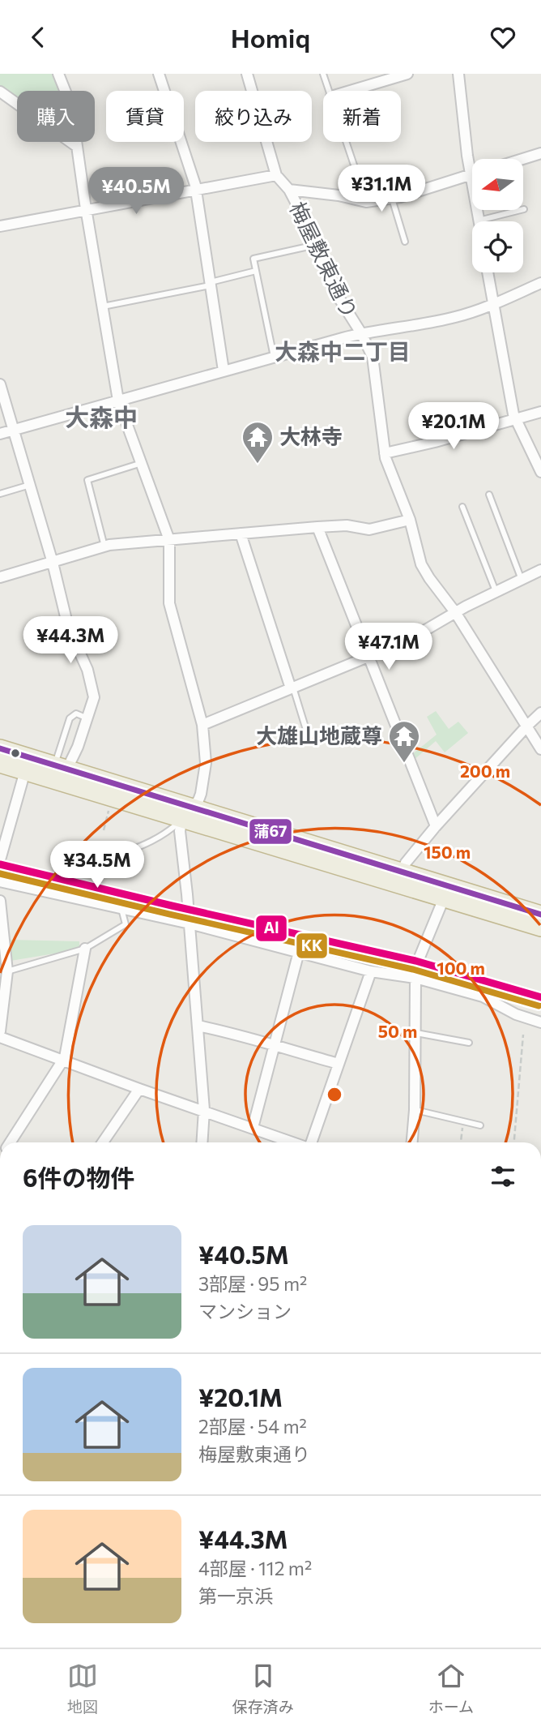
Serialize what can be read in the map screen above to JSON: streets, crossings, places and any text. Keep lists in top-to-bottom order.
{
  "streets": {
    "street": ["梅屋敷東通り"]
  },
  "districts": ["大森中二丁目", "大森中"],
  "places": {
    "temple": ["大林寺", "大雄山地蔵尊"]
  },
  "lines": ["transit line 蒲67", "transit line Al", "transit line KK"],
  "north": "left",
  "page": {
    "header": "Homiq",
    "chip": [
      "購入",
      "賃貸",
      "絞り込み",
      "新着"
    ],
    "price": [
      "¥31.1M",
      "¥40.5M",
      "¥20.1M",
      "¥44.3M",
      "¥47.1M",
      "¥34.5M"
    ],
    "heading": "6件の物件",
    "list": [
      {
        "name": "¥40.5M",
        "note": "3部屋 · 95 m² · マンション"
      },
      {
        "name": "¥20.1M",
        "note": "2部屋 · 54 m² · 梅屋敷東通り"
      },
      {
        "name": "¥44.3M",
        "note": "4部屋 · 112 m² · 第一京浜"
      }
    ],
    "tabs": ["地図", "保存済み", "ホーム"]
  },
  "rings": [
    "200 m",
    "150 m",
    "100 m",
    "50 m"
  ]
}
